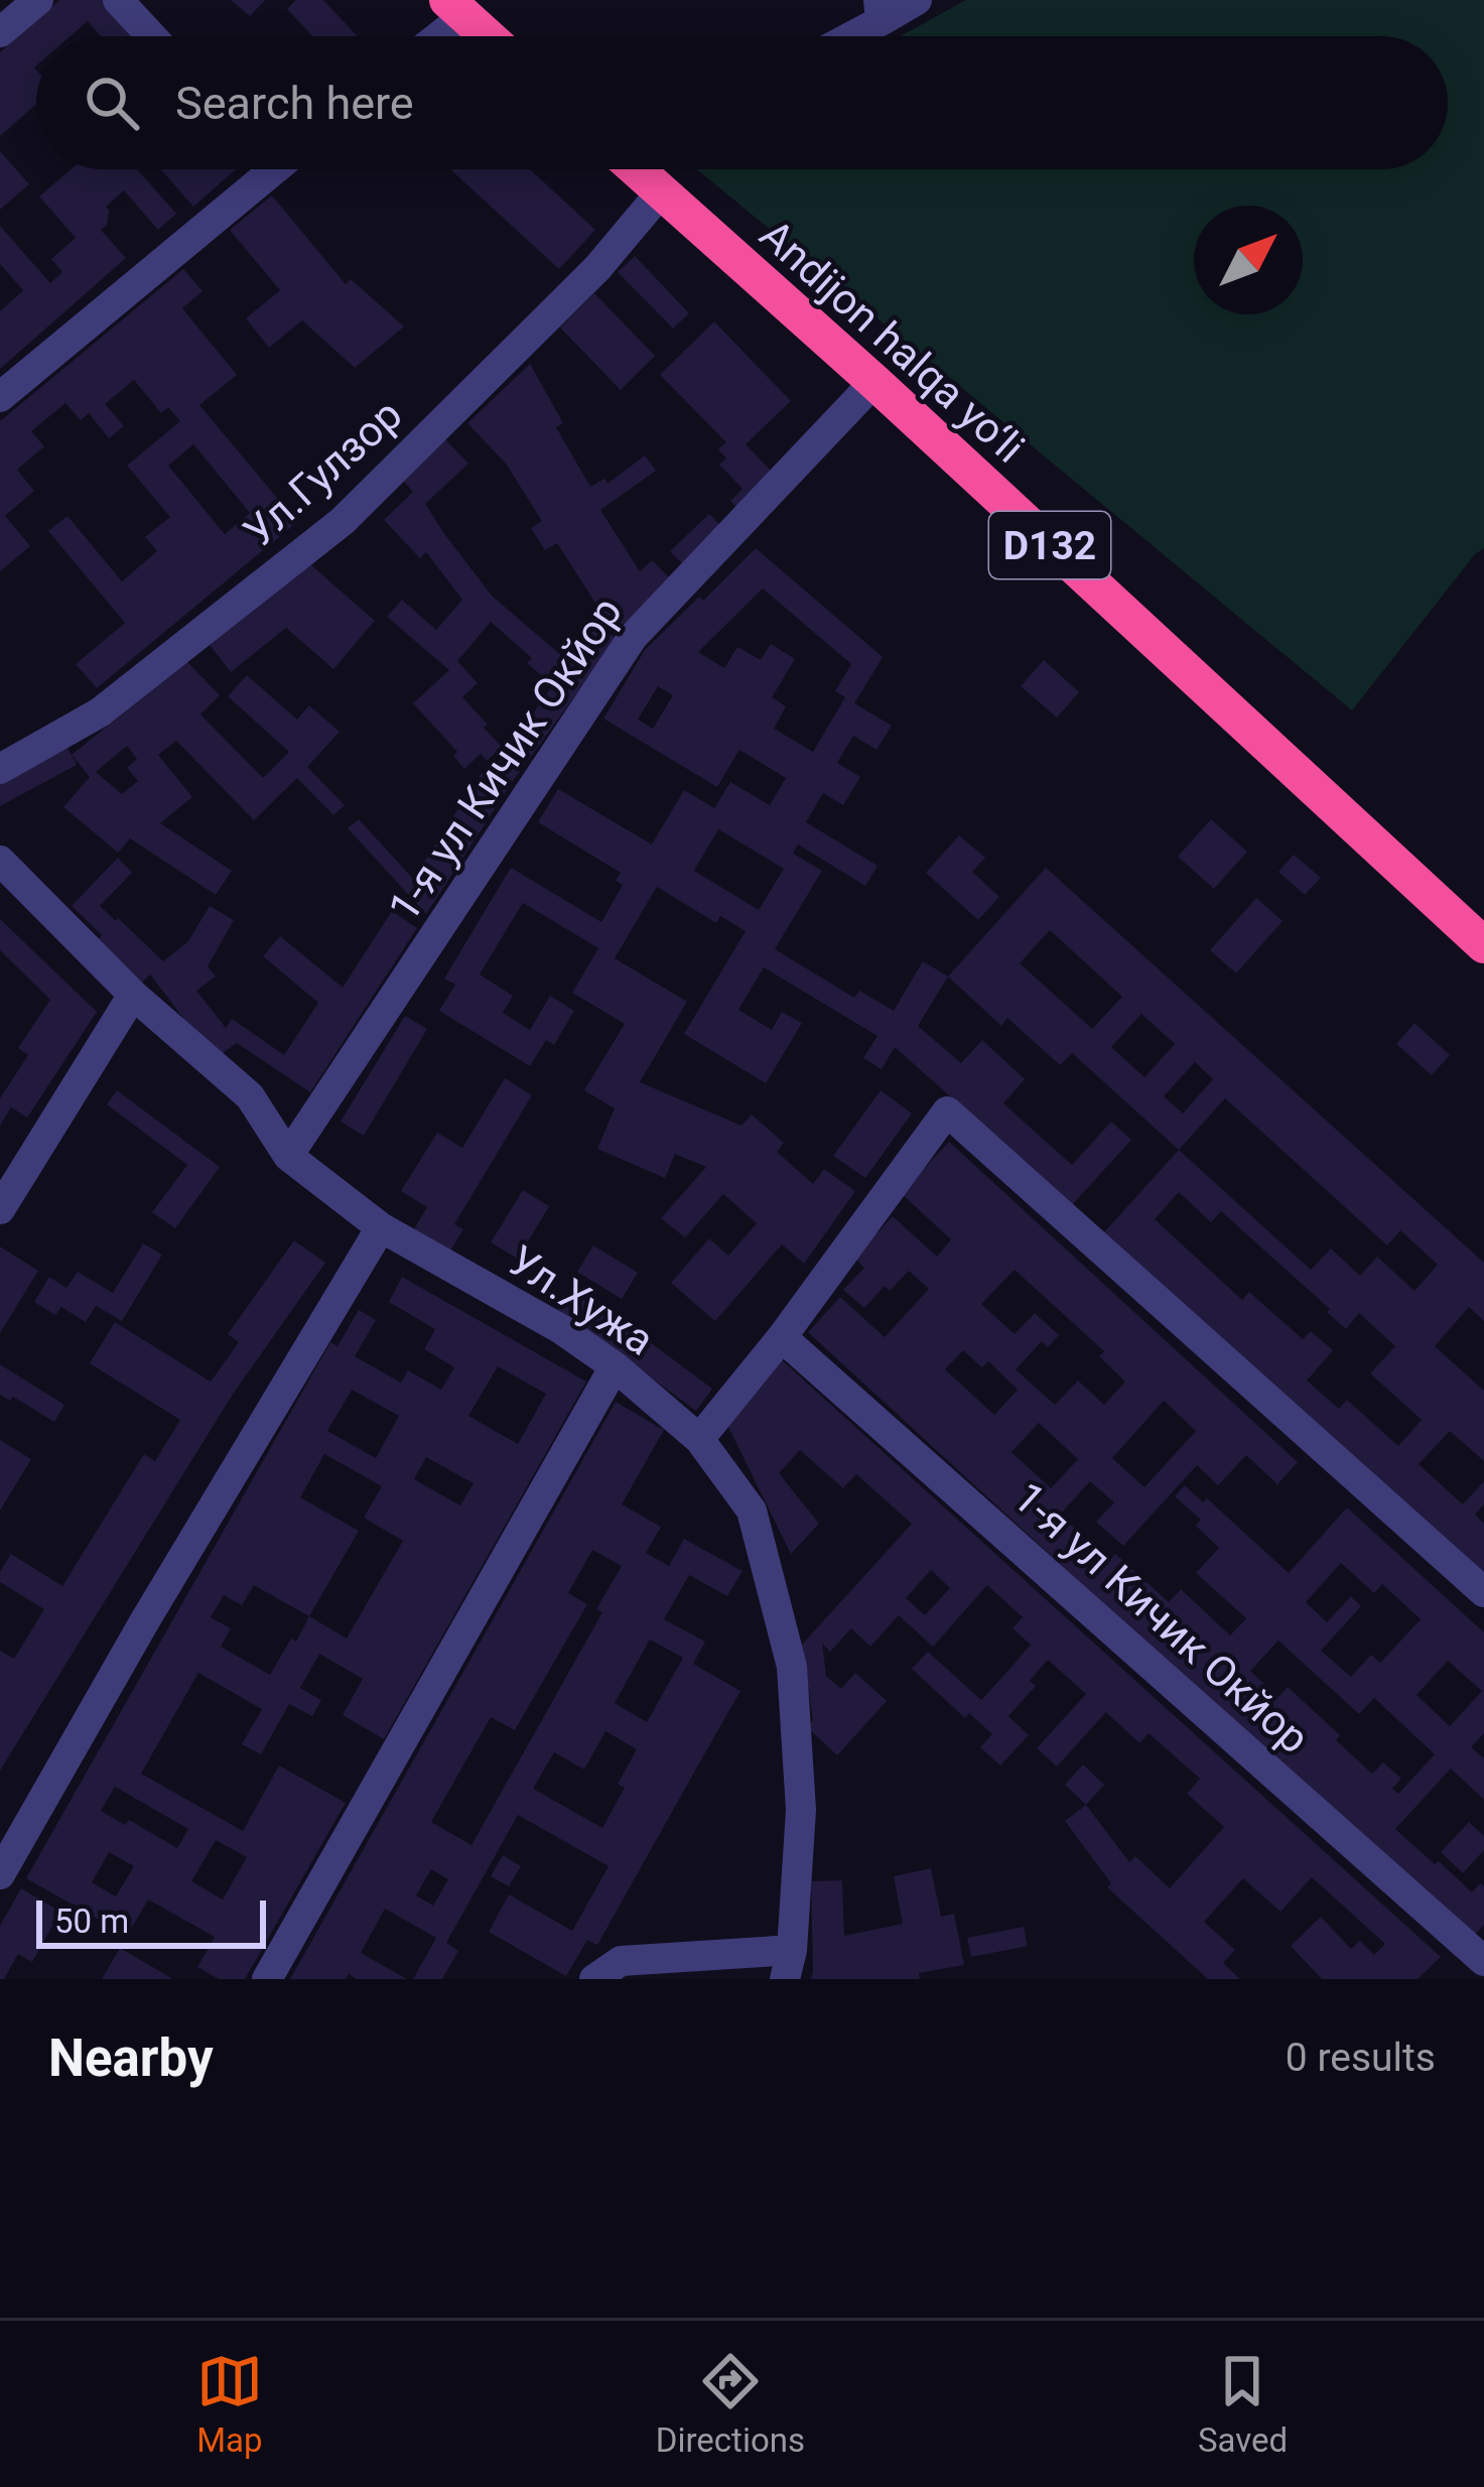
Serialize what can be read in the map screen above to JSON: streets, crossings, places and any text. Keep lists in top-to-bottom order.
{
  "streets": {
    "highway": ["Andijon halqa yo‘li", "D132"],
    "street": ["Ул.Гулзор", "1-я ул Кичик Окйор", "Ул.Хужа"]
  },
  "crossings": [
    ["Andijon halqa yo‘li", "Ул.Гулзор"],
    ["Andijon halqa yo‘li", "1-я ул Кичик Окйор"],
    ["1-я ул Кичик Окйор", "Ул.Хужа"]
  ],
  "scale_bar": "50 m",
  "north": "top right",
  "page": {
    "search": "Search here",
    "scale": "50 m",
    "heading": ["Nearby", "0 results"],
    "nav": ["Map", "Directions", "Saved"]
  }
}
